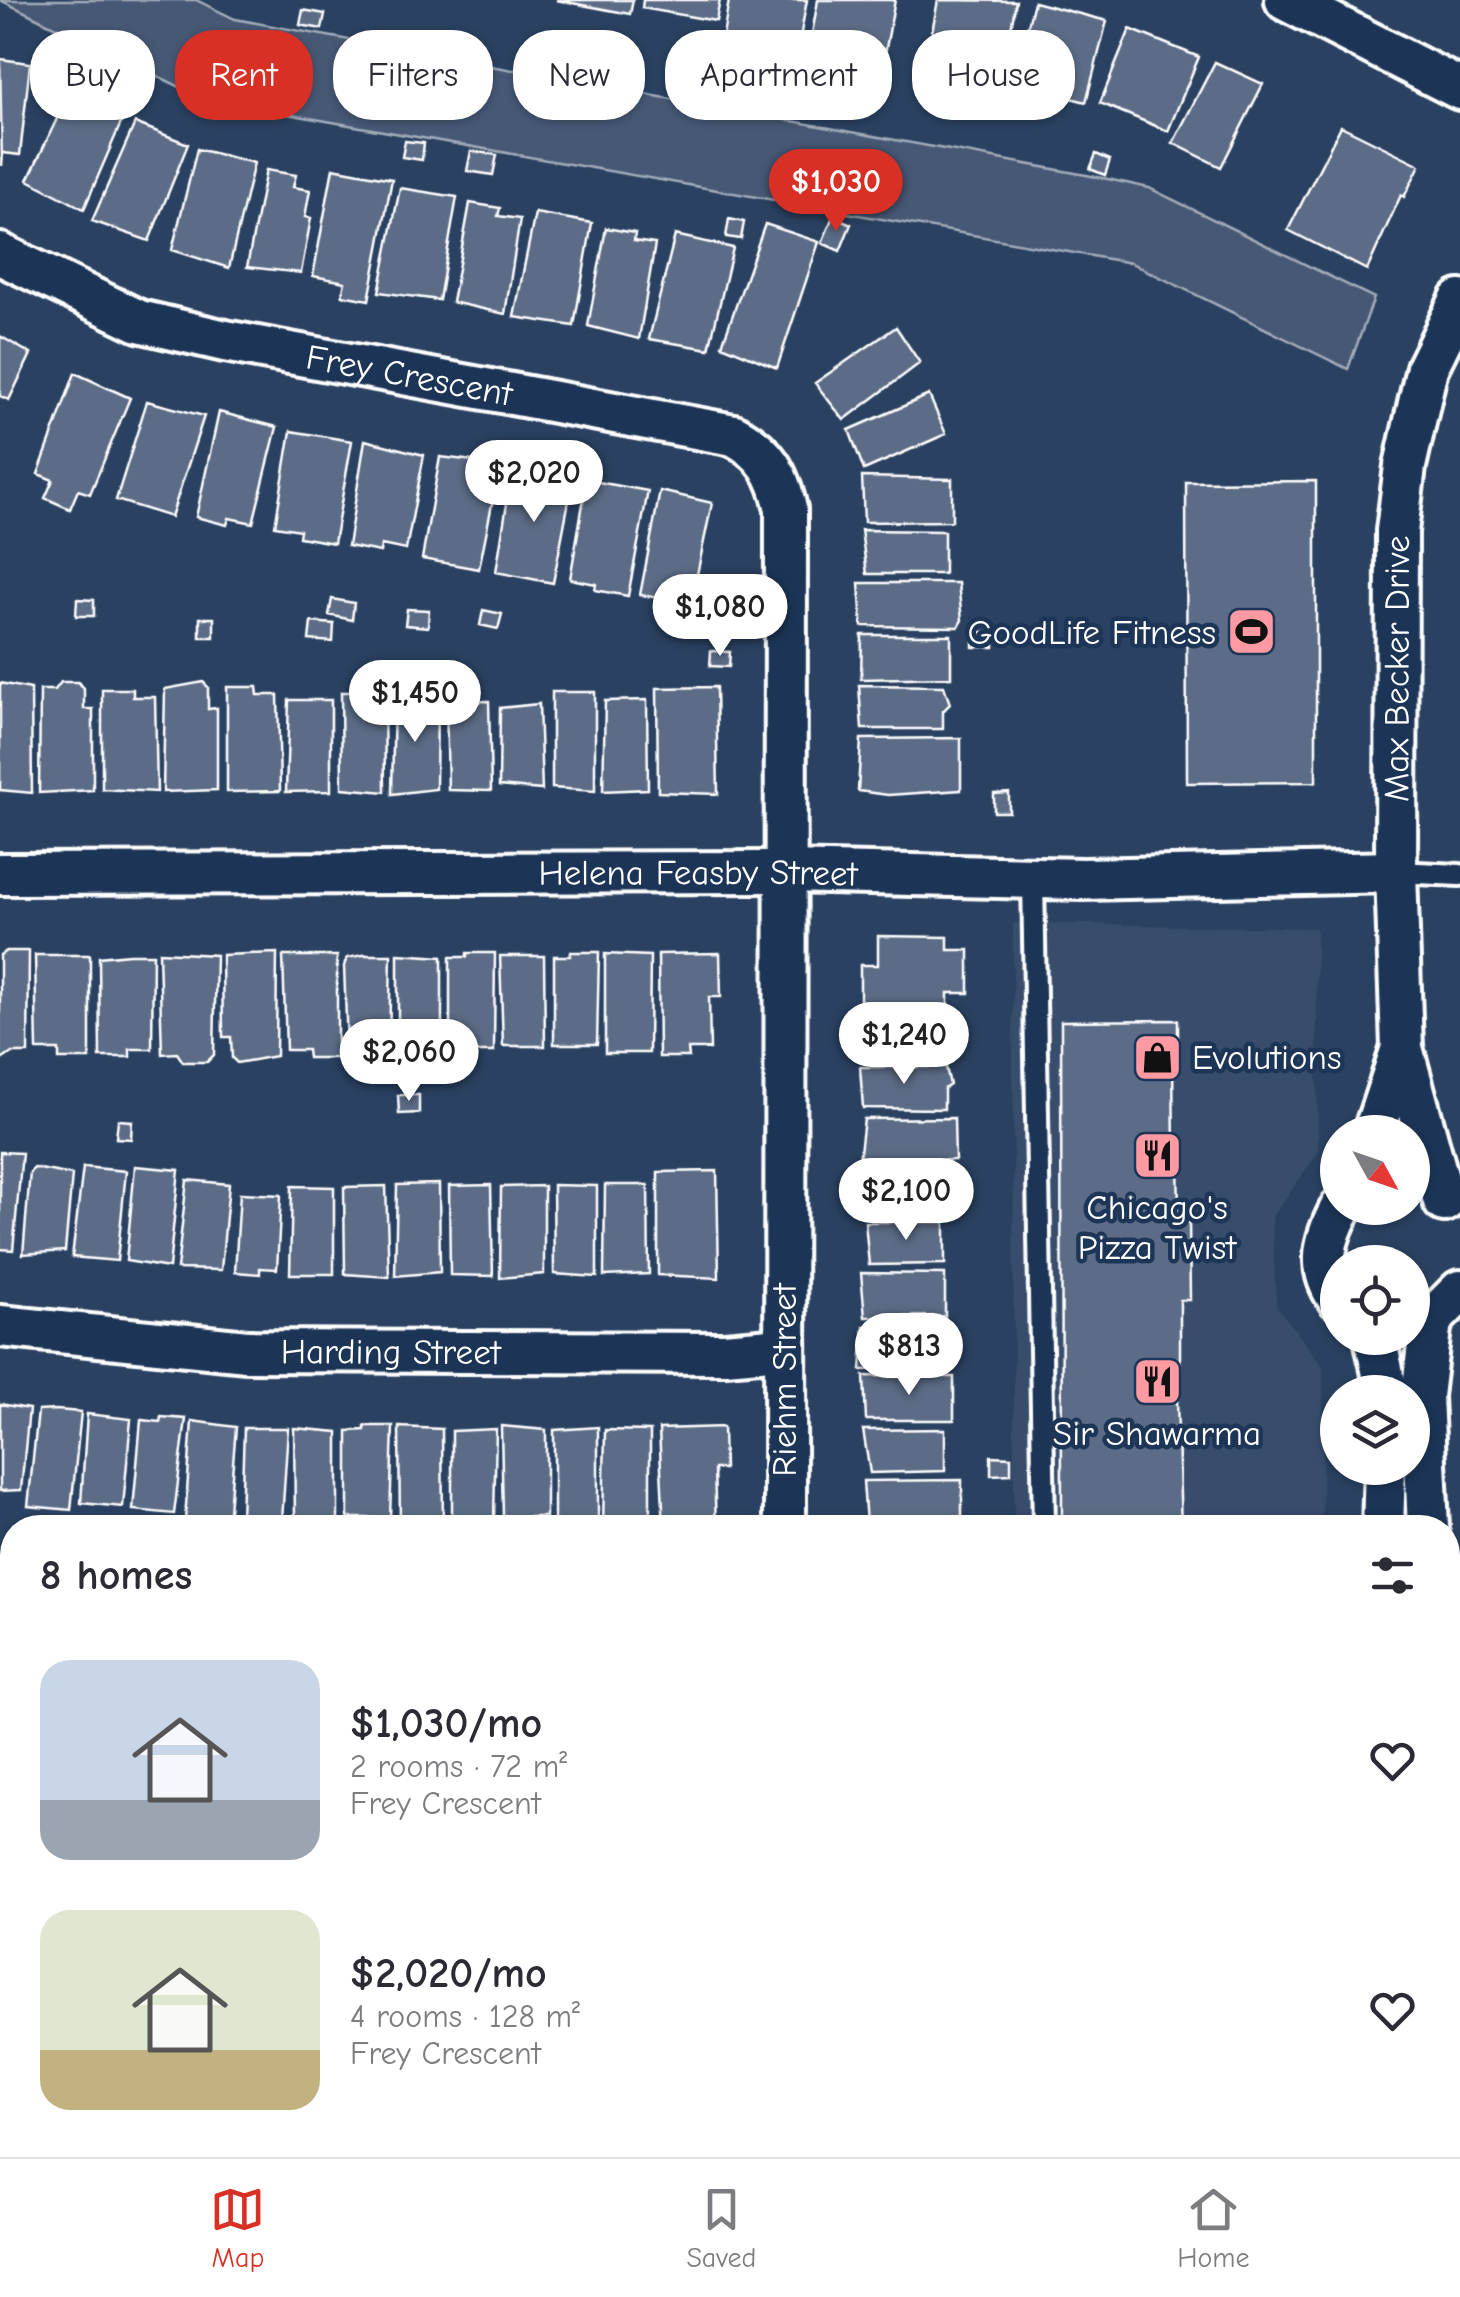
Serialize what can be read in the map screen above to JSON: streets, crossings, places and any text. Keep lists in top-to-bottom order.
{
  "streets": {
    "street": [
      "Frey Crescent",
      "Max Becker Drive",
      "Helena Feasby Street",
      "Harding Street",
      "Riehm Street"
    ]
  },
  "crossings": [
    ["Frey Crescent", "Helena Feasby Street"],
    ["Frey Crescent", "Riehm Street"],
    ["Max Becker Drive", "Helena Feasby Street"],
    ["Helena Feasby Street", "Riehm Street"],
    ["Harding Street", "Riehm Street"]
  ],
  "places": {
    "sports": ["GoodLife Fitness"],
    "shop": ["Evolutions"],
    "restaurant": ["Chicago's Pizza Twist", "Sir Shawarma"]
  },
  "north": "bottom right",
  "page": {
    "chip": [
      "Buy",
      "Rent",
      "Filters",
      "New",
      "Apartment",
      "House"
    ],
    "price": [
      "$1,030",
      "$2,020",
      "$1,080",
      "$1,450",
      "$1,240",
      "$2,060",
      "$2,100",
      "$813"
    ],
    "heading": "8 homes",
    "list": [
      {
        "name": "$1,030/mo",
        "note": "2 rooms · 72 m² · Frey Crescent"
      },
      {
        "name": "$2,020/mo",
        "note": "4 rooms · 128 m² · Frey Crescent"
      }
    ],
    "tabs": ["Map", "Saved", "Home"]
  }
}
